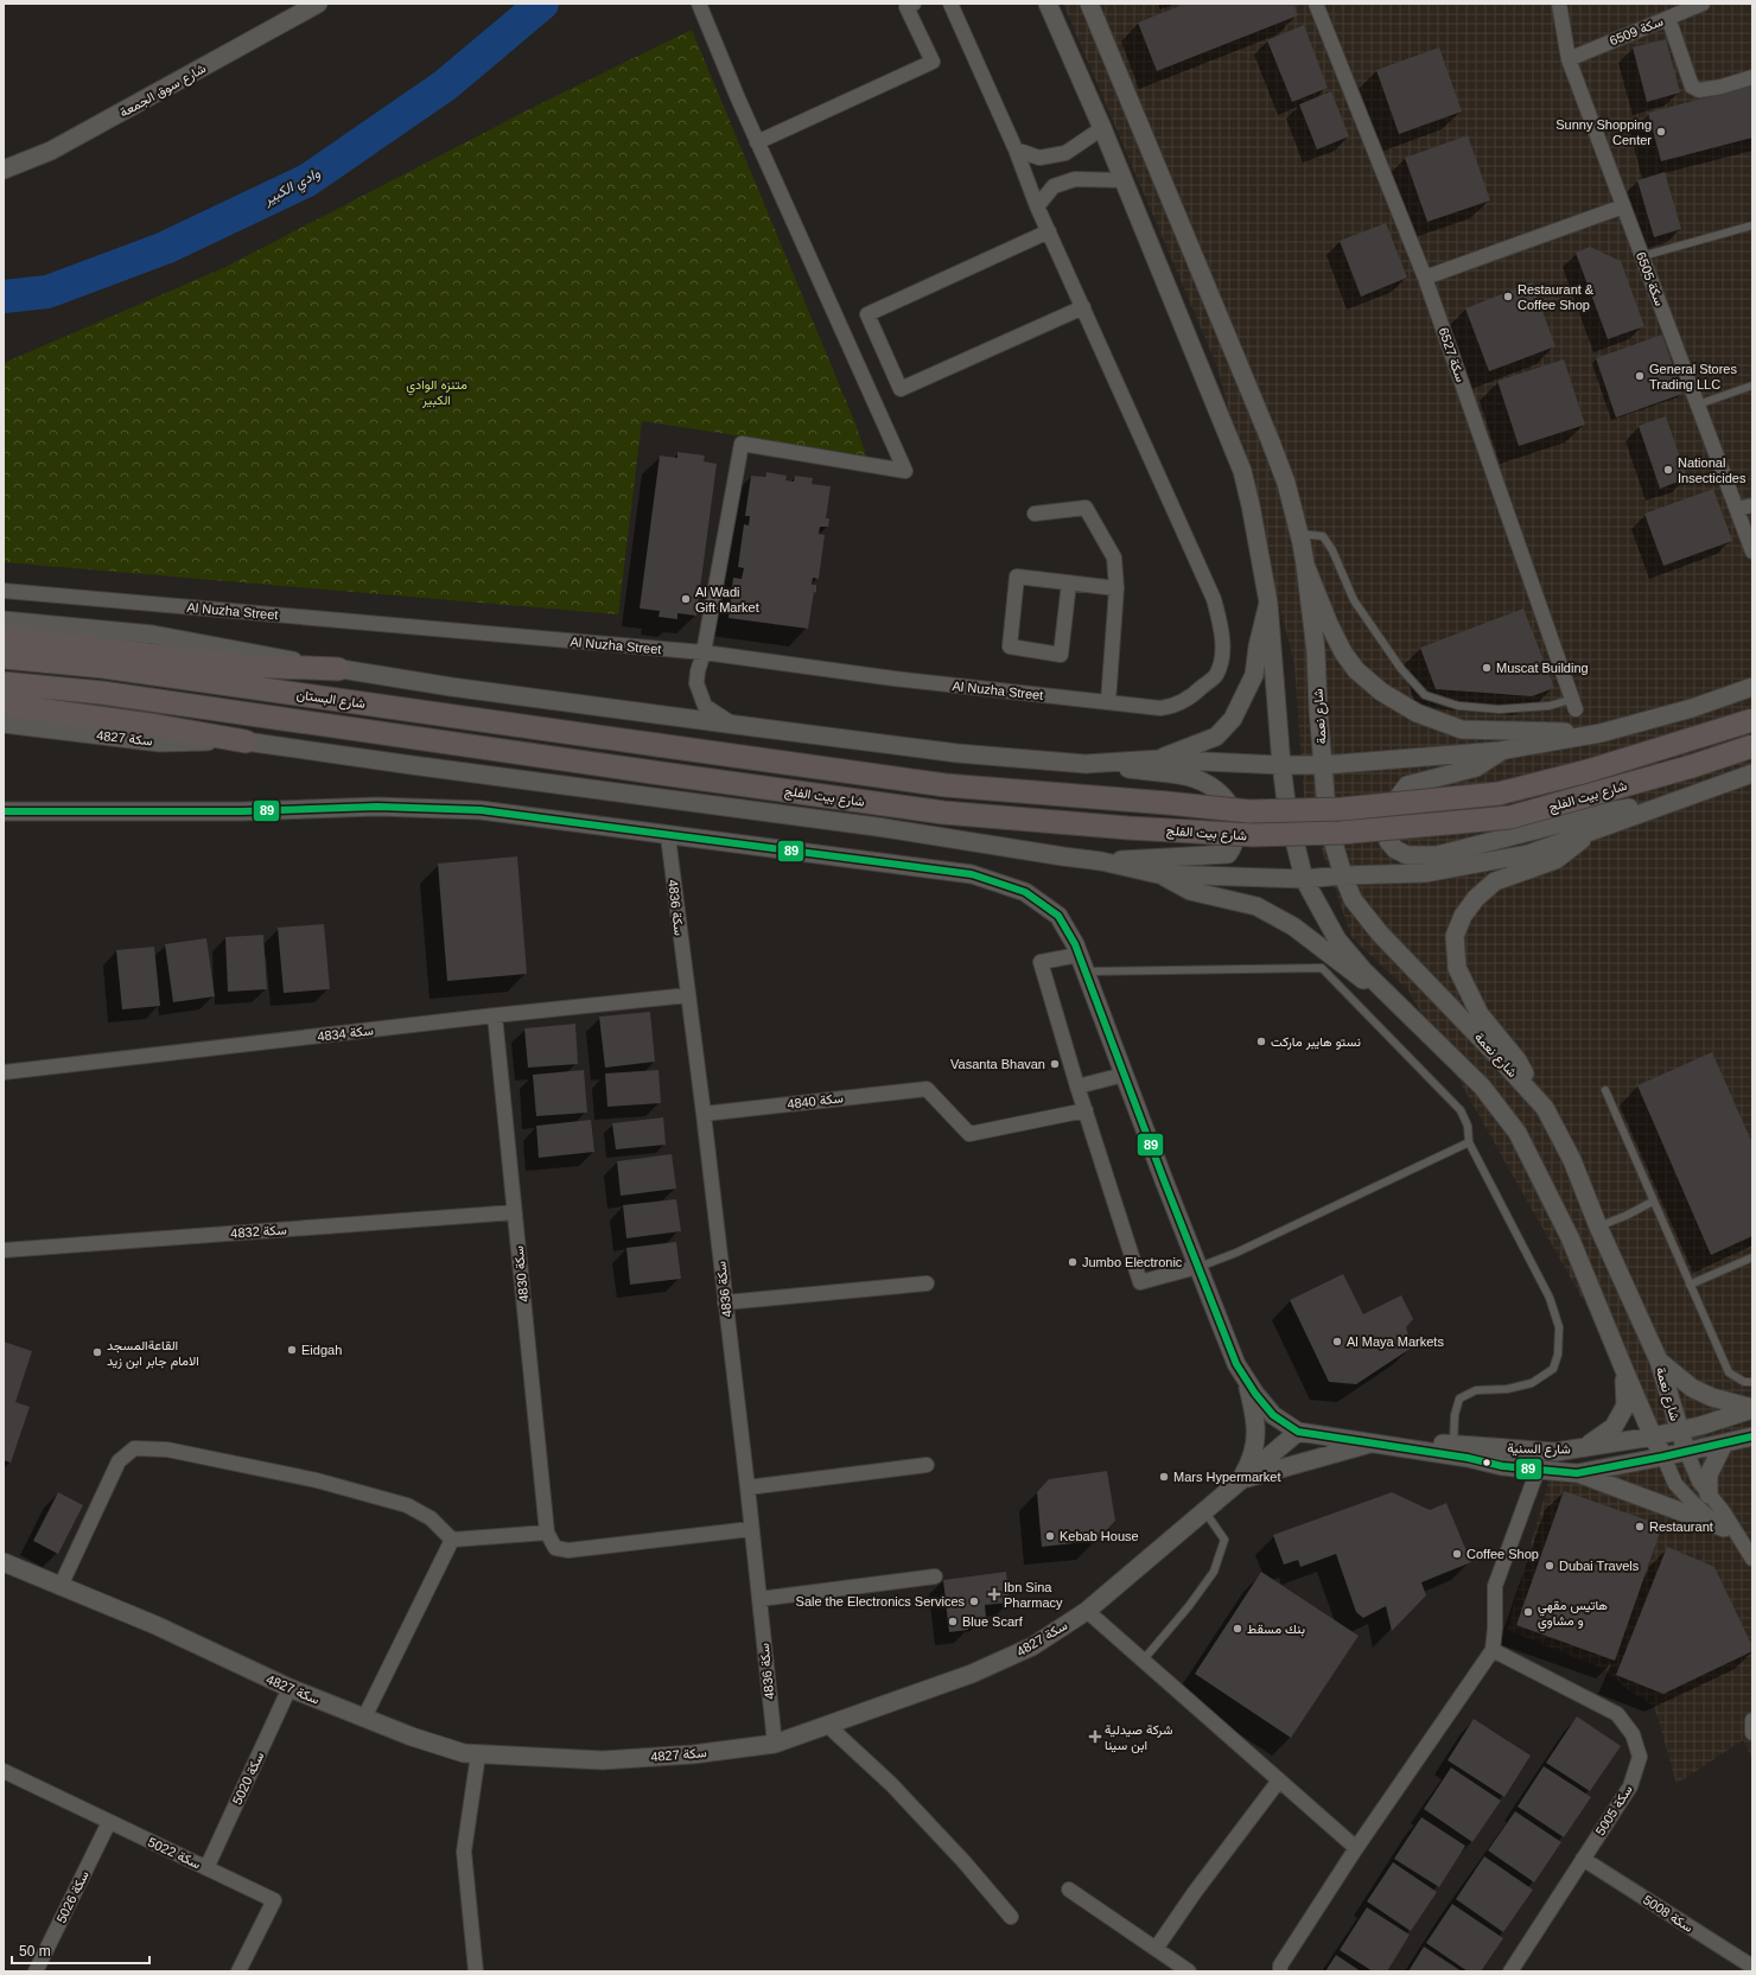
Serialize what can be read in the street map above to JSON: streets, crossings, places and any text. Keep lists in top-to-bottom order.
{
  "streets": {
    "main road": ["شارع البستان", "شارع بيت الفلج"],
    "street": [
      "سكة 6509",
      "شارع سوق الجمعة",
      "سكة 6505",
      "سكة 6527",
      "Al Nuzha Street",
      "شارع نعمة",
      "سكة 4827",
      "سكة 4836",
      "سكة 4834",
      "سكة 4840",
      "سكة 4832",
      "سكة 4830",
      "شارع السنية",
      "سكة 5020",
      "سكة 5005",
      "سكة 5022",
      "سكة 5026",
      "سكة 5008"
    ]
  },
  "crossings": [
    ["سكة 6509", "سكة 6505"],
    ["شارع البستان", "شارع بيت الفلج"],
    ["شارع نعمة", "شارع السنية"],
    ["سكة 4827", "سكة 4836"],
    ["سكة 4827", "شارع السنية"],
    ["سكة 4827", "سكة 5020"],
    ["سكة 4836", "سكة 4834"],
    ["سكة 4836", "سكة 4840"],
    ["سكة 4834", "سكة 4830"],
    ["سكة 4832", "سكة 4830"],
    ["سكة 5020", "سكة 5022"],
    ["سكة 5005", "سكة 5008"],
    ["سكة 5022", "سكة 5026"]
  ],
  "water": ["وادي الكبير"],
  "parks": ["متنزه الوادي الكبير"],
  "places": {
    "other": [
      "Sunny Shopping Center",
      "Restaurant & Coffee Shop",
      "General Stores Trading LLC",
      "National Insecticides",
      "Al Wadi Gift Market",
      "Muscat Building",
      "نستو هايبر ماركت",
      "Vasanta Bhavan",
      "Jumbo Electronic",
      "Al Maya Markets",
      "Eidgah",
      "القاعةالمسجد الامام جابر ابن زيد",
      "Mars Hypermarket",
      "Restaurant",
      "Kebab House",
      "Coffee Shop",
      "Dubai Travels",
      "Sale the Electronics Services",
      "هاتيس مقهي و مشاوي",
      "Blue Scarf",
      "بنك مسقط"
    ],
    "health": ["Ibn Sina Pharmacy", "شركة صيدلية ابن سينا"]
  },
  "lines": ["transit line 89"],
  "scale_bar": "50 m"
}
